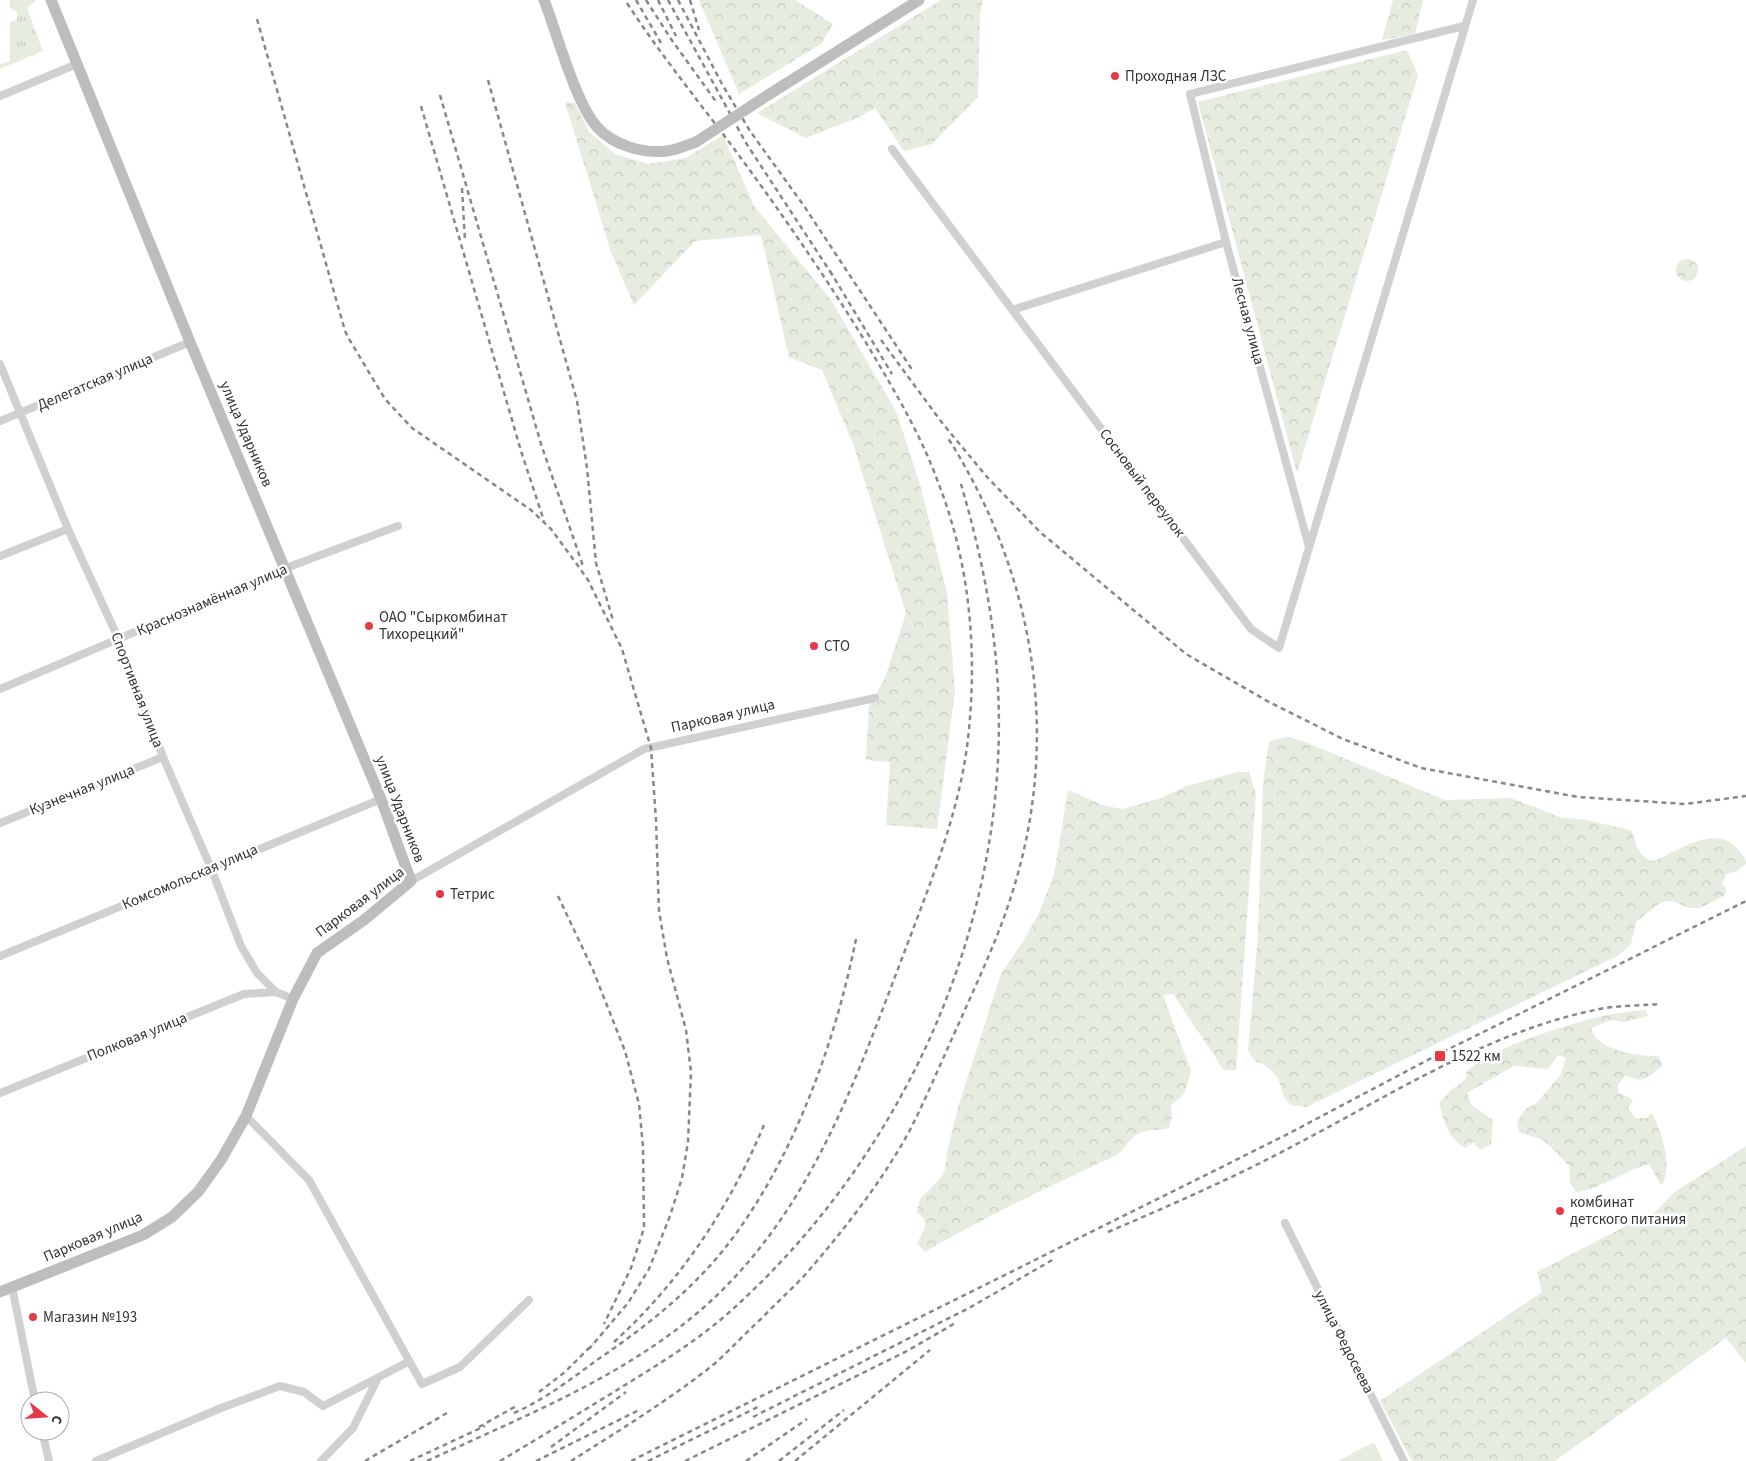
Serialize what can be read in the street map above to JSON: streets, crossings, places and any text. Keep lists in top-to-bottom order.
{
  "streets": {
    "main road": ["улица Ударников", "Парковая улица"],
    "street": [
      "Лесная улица",
      "Делегатская улица",
      "Сосновый переулок",
      "Краснознамённая улица",
      "Спортивная улица",
      "Кузнечная улица",
      "Комсомольская улица",
      "Полковая улица",
      "улица Федосеева"
    ]
  },
  "crossings": [
    ["Лесная улица", "Сосновый переулок"],
    ["Делегатская улица", "улица Ударников"],
    ["Делегатская улица", "Спортивная улица"],
    ["улица Ударников", "Краснознамённая улица"],
    ["улица Ударников", "Парковая улица"],
    ["улица Ударников", "Комсомольская улица"],
    ["Краснознамённая улица", "Спортивная улица"],
    ["Спортивная улица", "Парковая улица"],
    ["Спортивная улица", "Кузнечная улица"],
    ["Спортивная улица", "Комсомольская улица"],
    ["Спортивная улица", "Полковая улица"]
  ],
  "places": {
    "other": [
      "Проходная ЛЗС",
      "ОАО \"Сыркомбинат Тихорецкий\"",
      "СТО",
      "Тетрис",
      "комбинат детского питания",
      "Магазин №193"
    ],
    "transit": ["1522 км"]
  },
  "north": "right"
}
